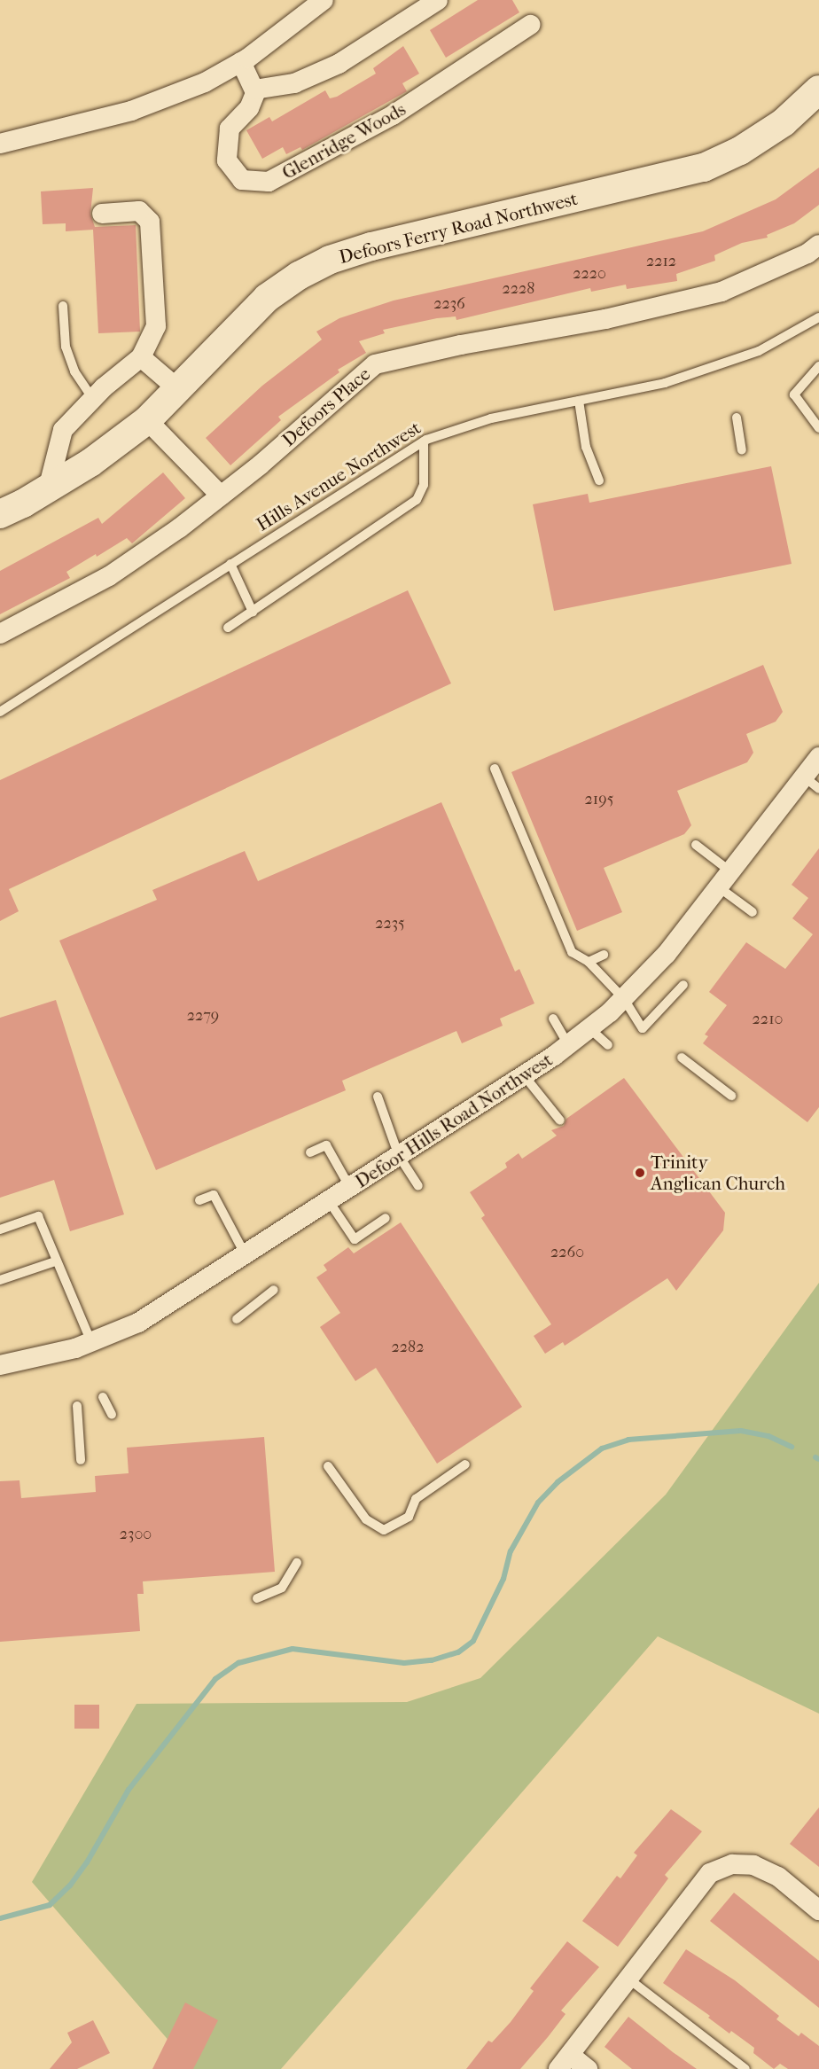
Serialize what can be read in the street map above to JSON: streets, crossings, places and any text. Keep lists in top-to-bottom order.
{
  "streets": {
    "street": [
      "Glenridge Woods",
      "Defoors Ferry Road Northwest",
      "Defoors Place",
      "Defoor Hills Road Northwest"
    ],
    "lane": ["Hills Avenue Northwest"]
  },
  "places": ["Trinity Anglican Church"],
  "house_numbers": [
    "2212",
    "2220",
    "2228",
    "2236",
    "2195",
    "2235",
    "2279",
    "2210",
    "2260",
    "2282",
    "2300"
  ]
}
